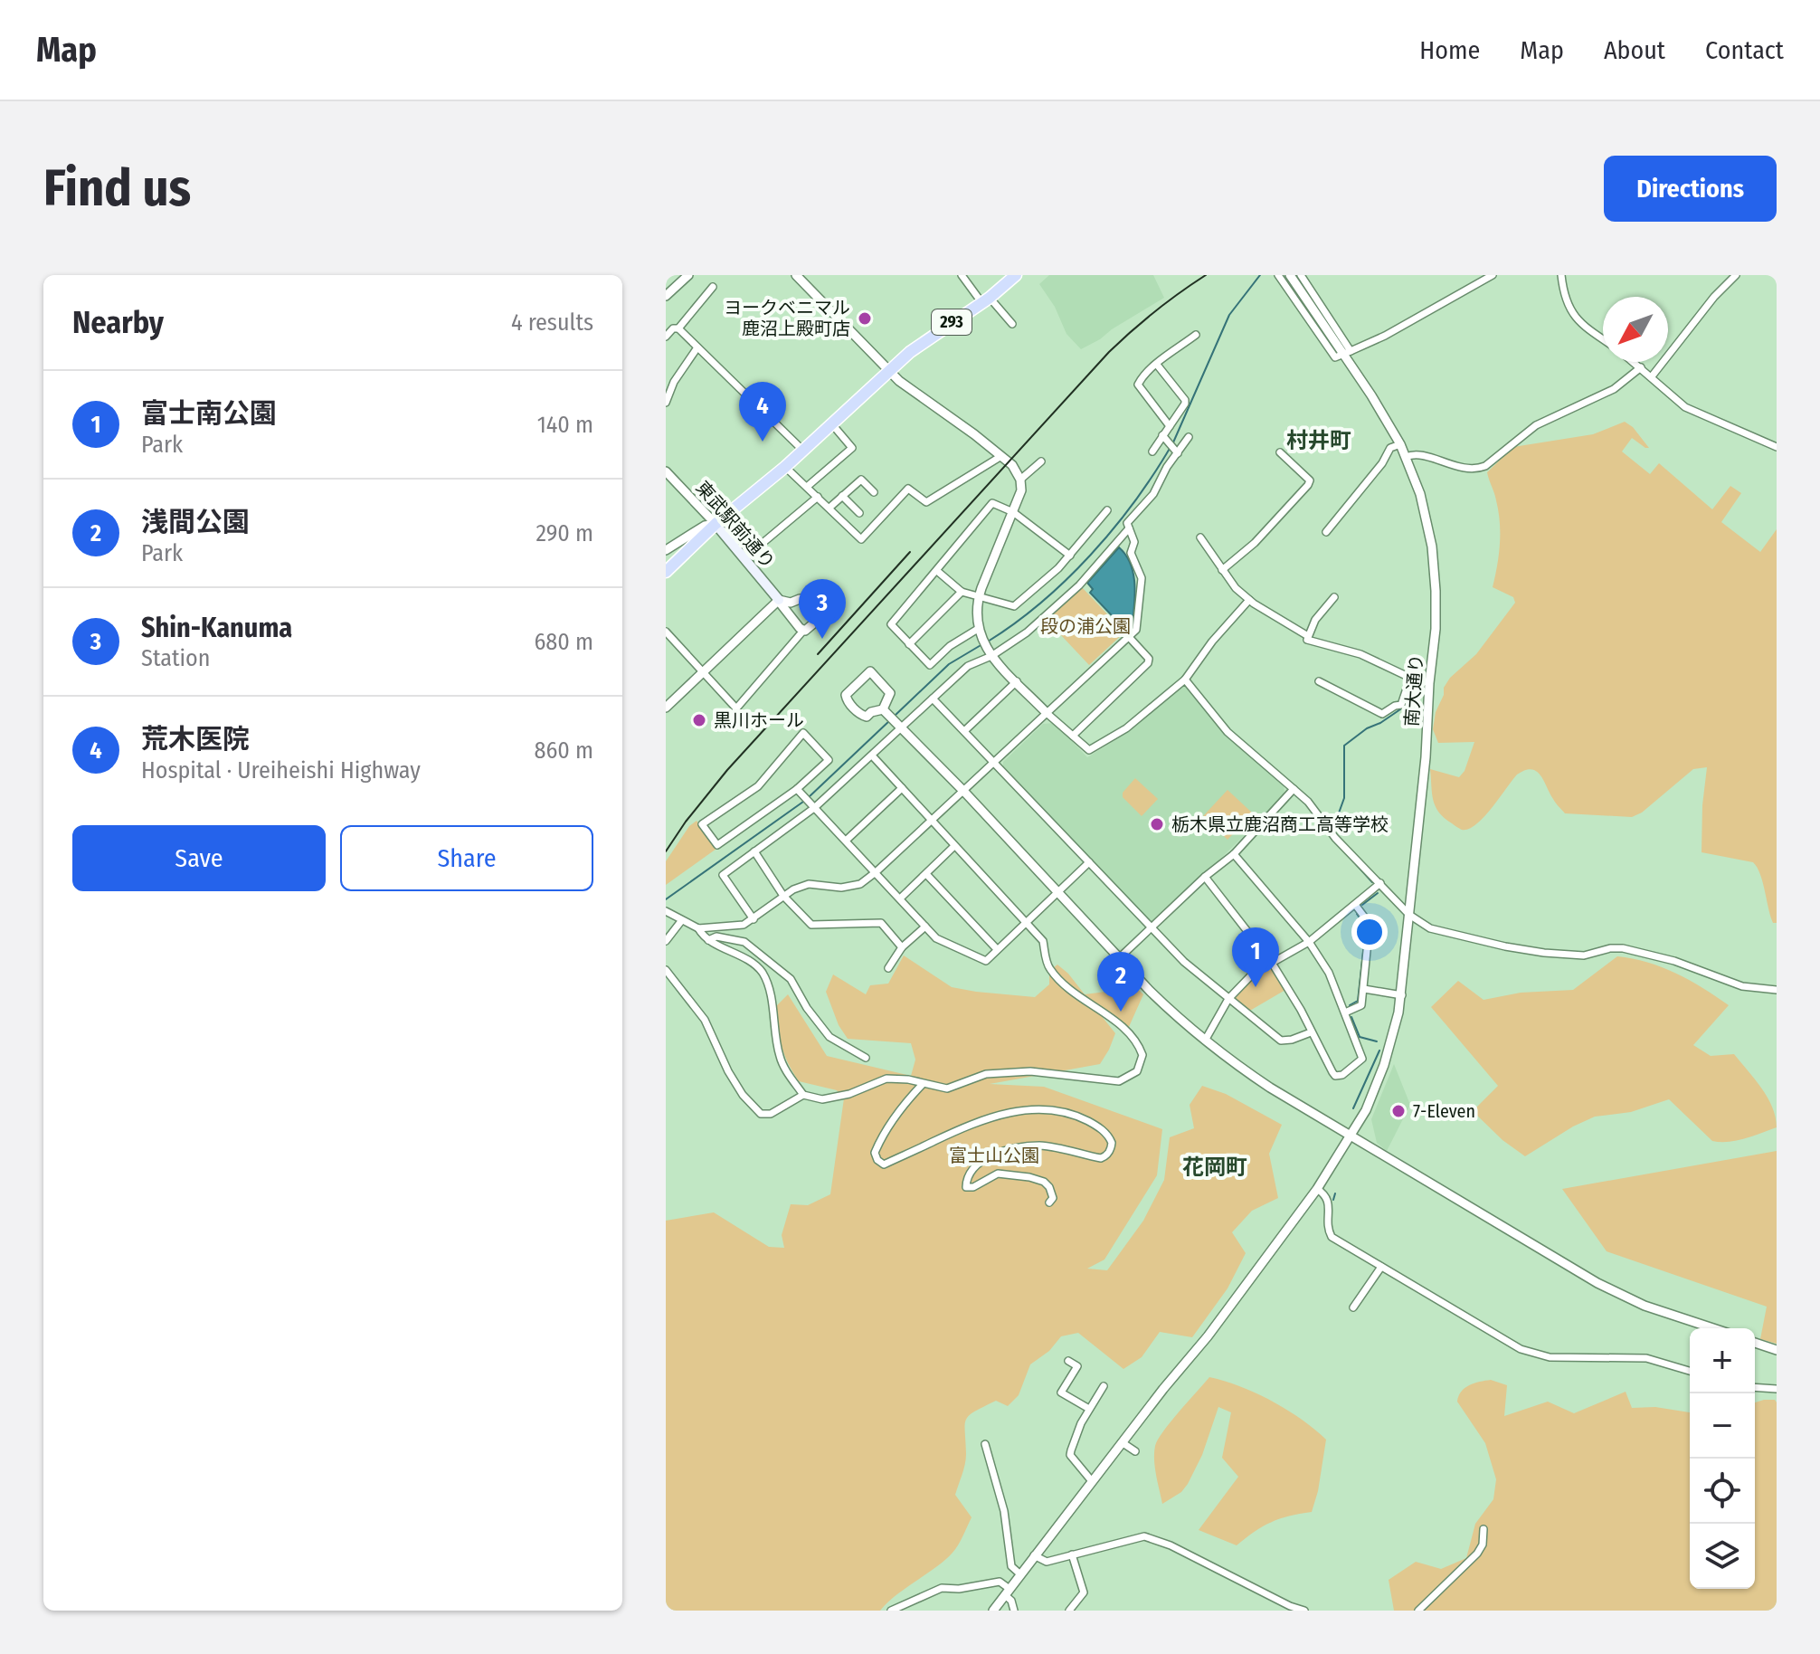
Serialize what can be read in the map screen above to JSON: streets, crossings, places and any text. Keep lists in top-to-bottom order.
{
  "streets": {
    "highway": ["293"],
    "main road": ["東武駅前通り"],
    "street": ["南大通り"]
  },
  "crossings": [
    ["293", "東武駅前通り"]
  ],
  "districts": ["村井町", "花岡町"],
  "parks": ["段の浦公園", "富士山公園"],
  "places": [
    "ヨークベニマル 鹿沼上殿町店",
    "黒川ホール",
    "栃木県立鹿沼商工高等学校",
    "7-Eleven"
  ],
  "north": "bottom left",
  "page": {
    "header": "Map",
    "nav": [
      "Home",
      "Map",
      "About",
      "Contact"
    ],
    "buttons": [
      "Directions",
      ["Save", "Share"]
    ],
    "title": "Find us",
    "heading": ["Nearby", "4 results"],
    "list": [
      {
        "mark": "1",
        "name": "富士南公園",
        "note": "Park",
        "value": "140 m"
      },
      {
        "mark": "2",
        "name": "浅間公園",
        "note": "Park",
        "value": "290 m"
      },
      {
        "mark": "3",
        "name": "Shin-Kanuma",
        "note": "Station",
        "value": "680 m"
      },
      {
        "mark": "4",
        "name": "荒木医院",
        "note": "Hospital · Ureiheishi Highway",
        "value": "860 m"
      }
    ],
    "pins": [
      "4",
      "3",
      "1",
      "2"
    ],
    "map_buttons": ["+", "−"]
  }
}
